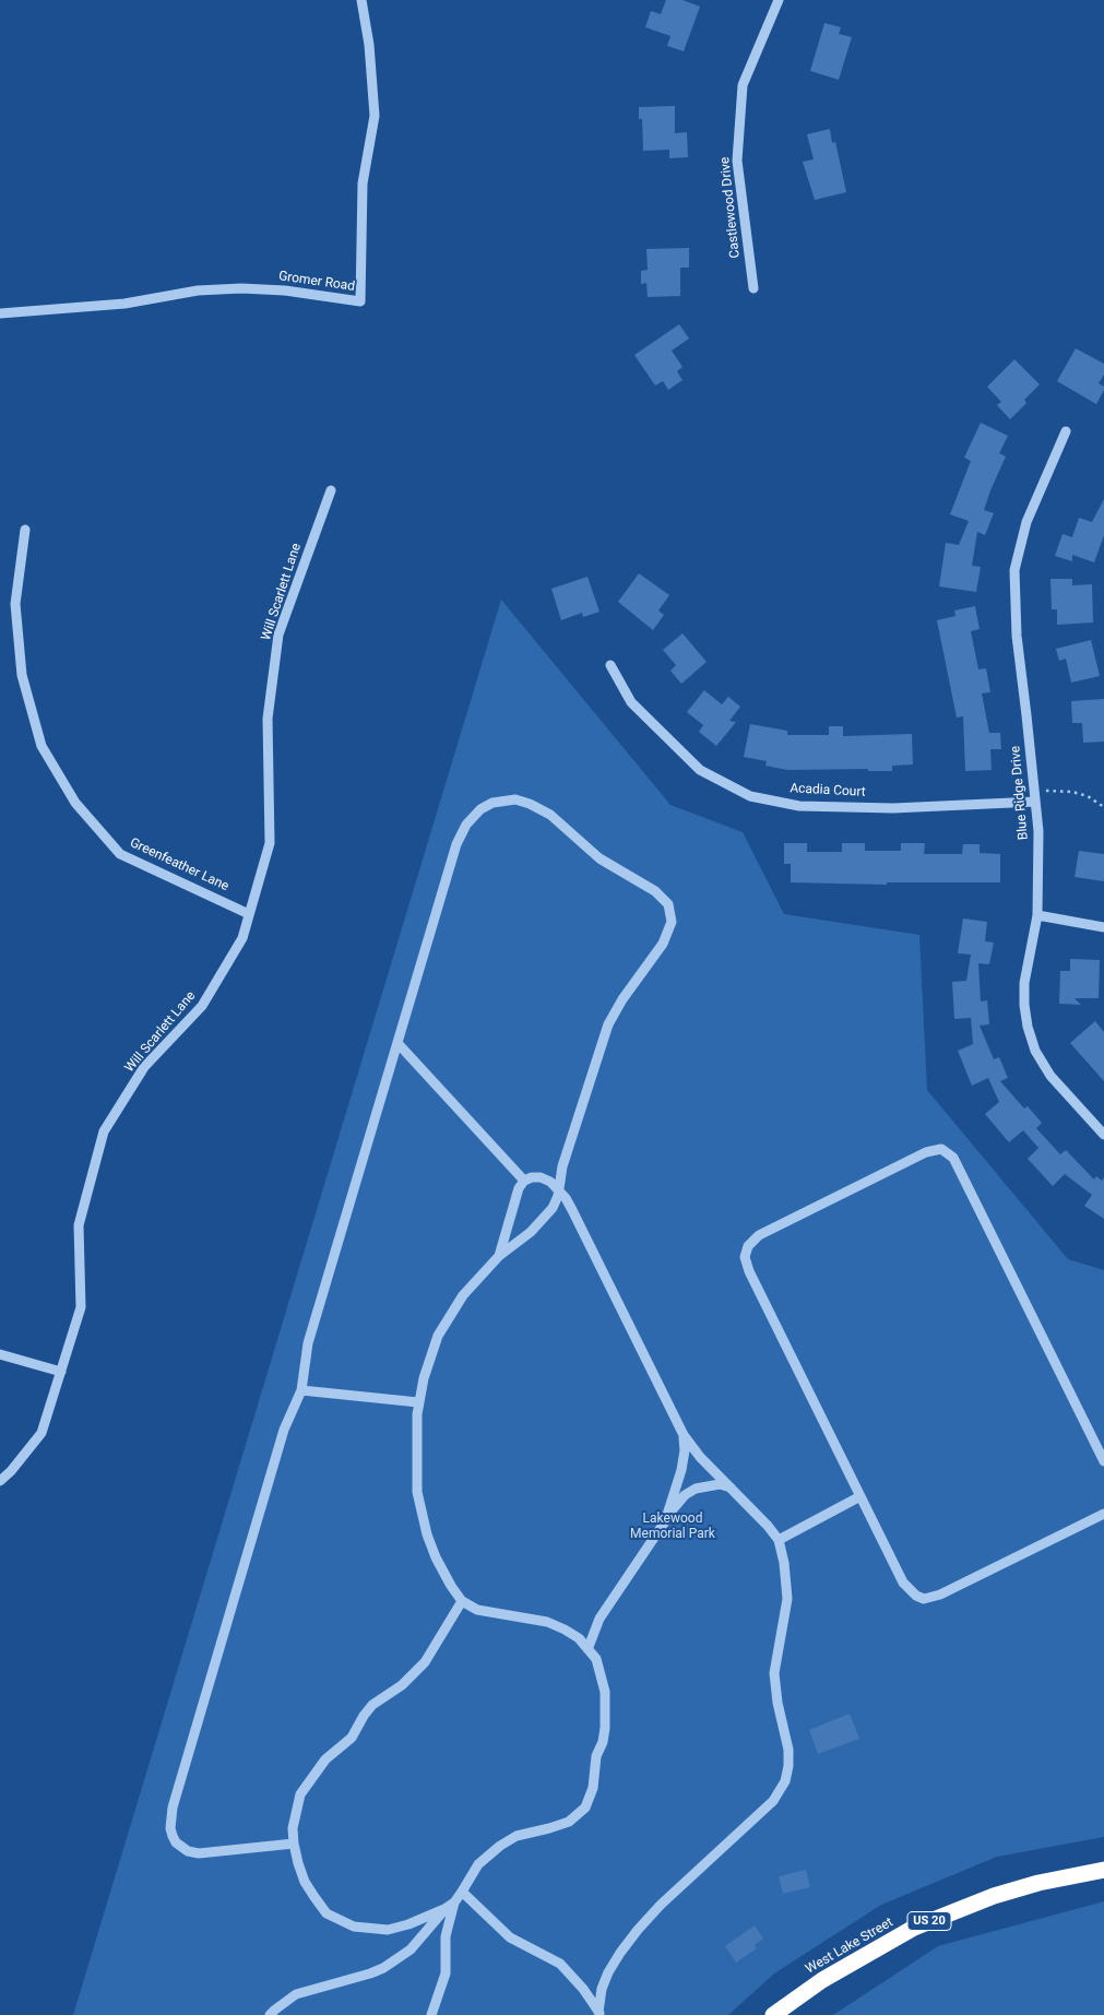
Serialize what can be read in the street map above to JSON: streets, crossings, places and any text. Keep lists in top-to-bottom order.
{
  "streets": {
    "highway": ["US 20", "West Lake Street"],
    "street": [
      "Castlewood Drive",
      "Gromer Road",
      "Will Scarlett Lane",
      "Acadia Court",
      "Blue Ridge Drive",
      "Greenfeather Lane"
    ]
  },
  "crossings": [
    ["Will Scarlett Lane", "Greenfeather Lane"],
    ["Acadia Court", "Blue Ridge Drive"]
  ],
  "parks": ["Lakewood Memorial Park"]
}
